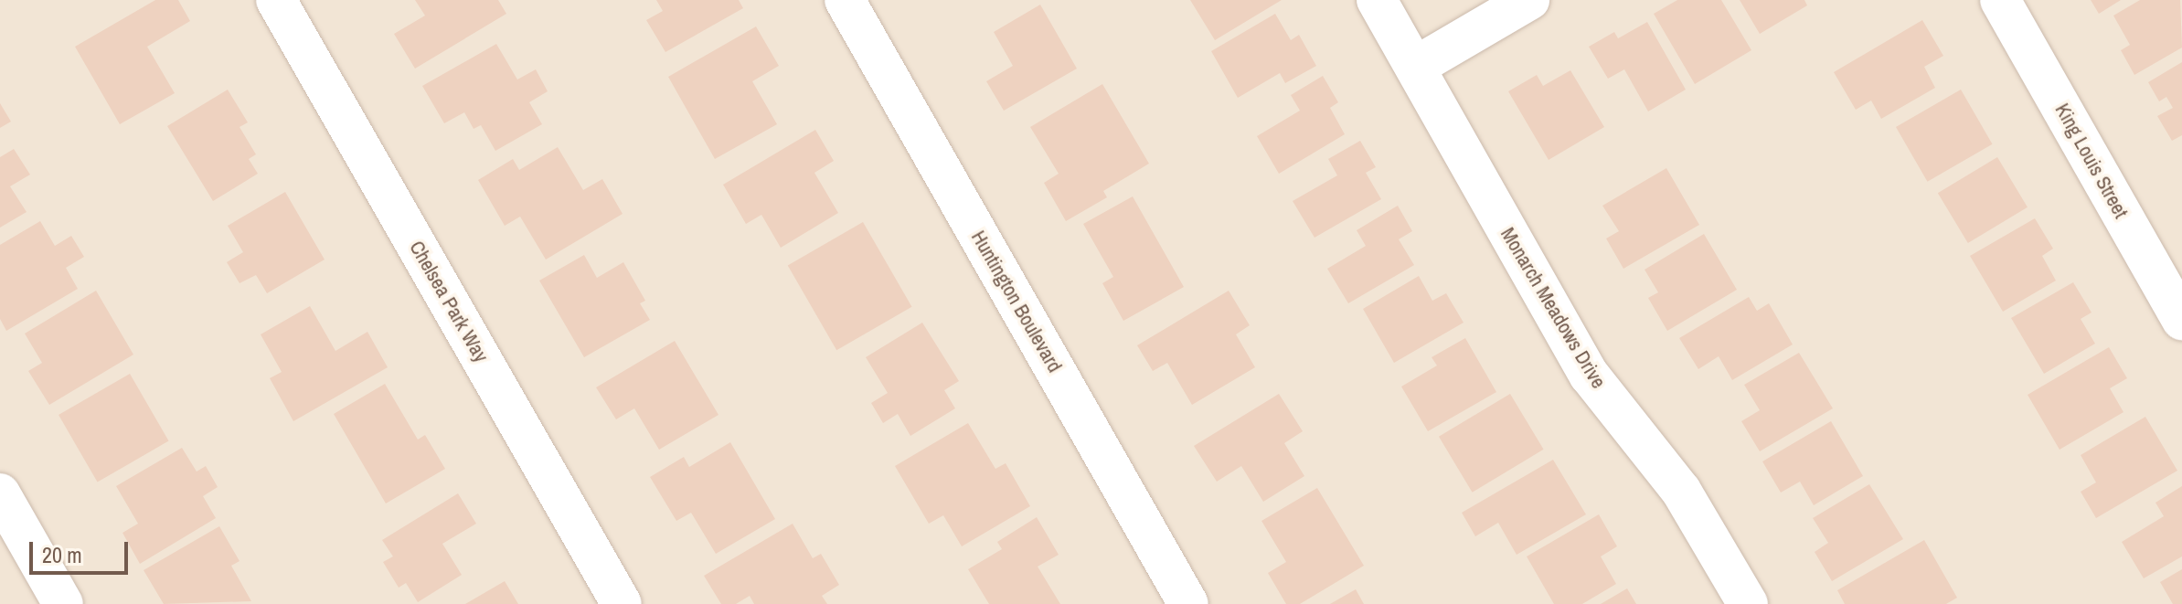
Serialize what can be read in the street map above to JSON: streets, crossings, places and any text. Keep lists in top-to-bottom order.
{
  "streets": {
    "street": [
      "King Louis Street",
      "Chelsea Park Way",
      "Huntington Boulevard",
      "Monarch Meadows Drive"
    ]
  },
  "scale_bar": "20 m"
}
